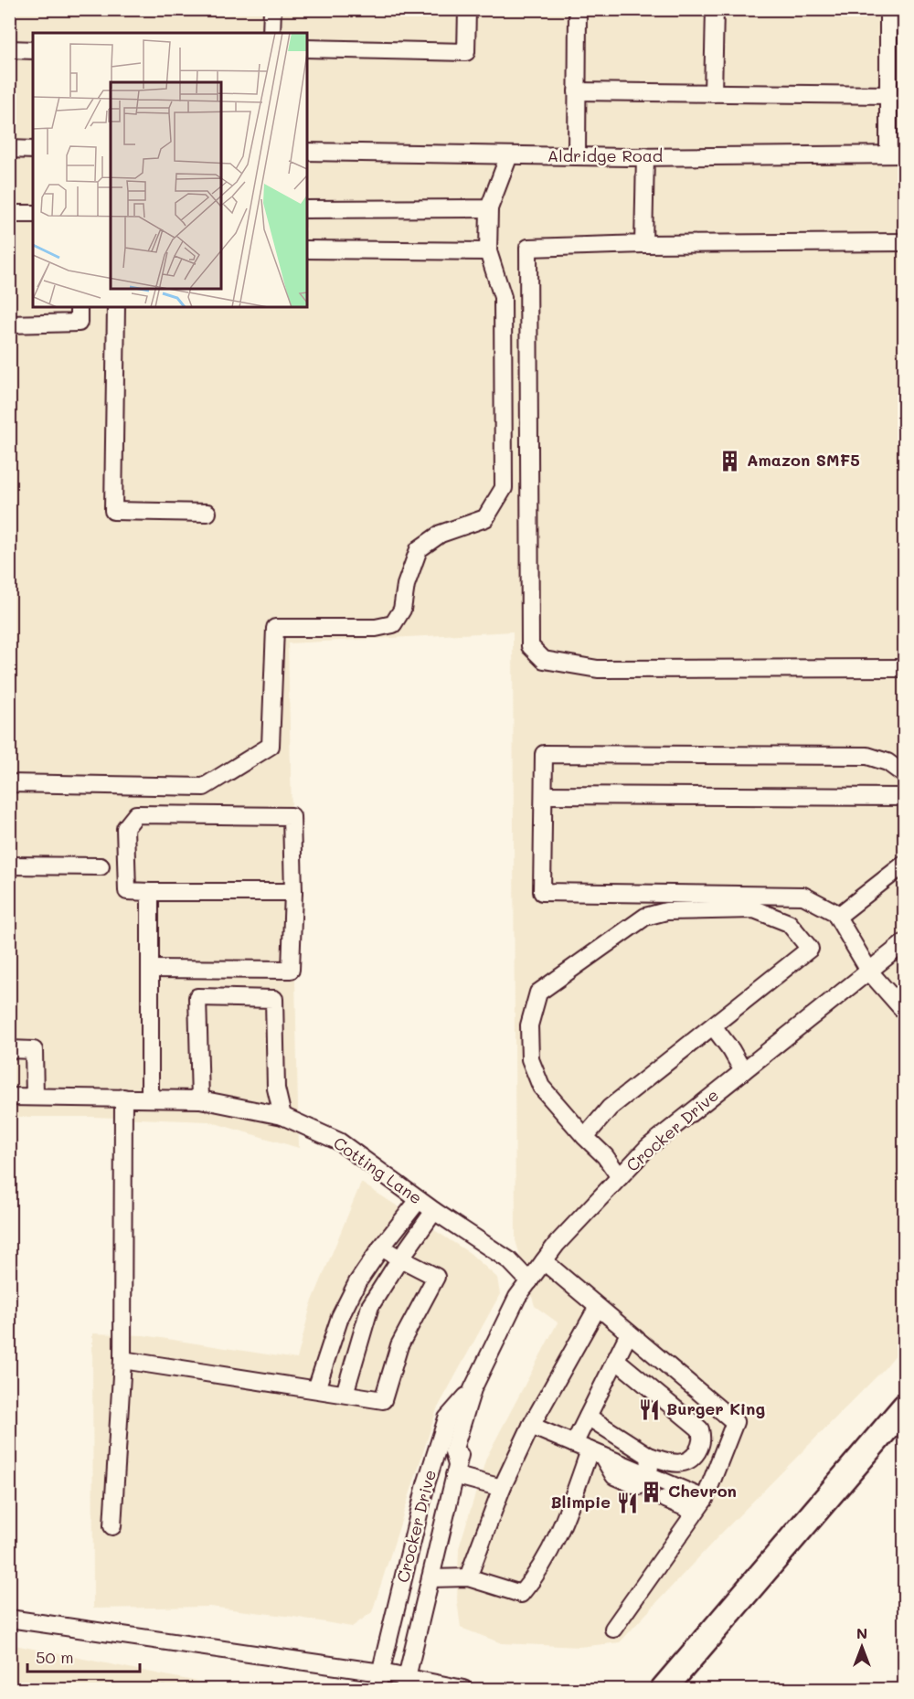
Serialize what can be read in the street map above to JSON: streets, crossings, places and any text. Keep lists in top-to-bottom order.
{
  "streets": {
    "street": ["Aldridge Road", "Crocker Drive", "Cotting Lane"]
  },
  "crossings": [
    ["Crocker Drive", "Cotting Lane"]
  ],
  "places": {
    "building": ["Amazon SMF5", "Chevron"],
    "restaurant": ["Burger King", "Blimpie"]
  },
  "scale_bar": "50 m",
  "north": "top"
}
